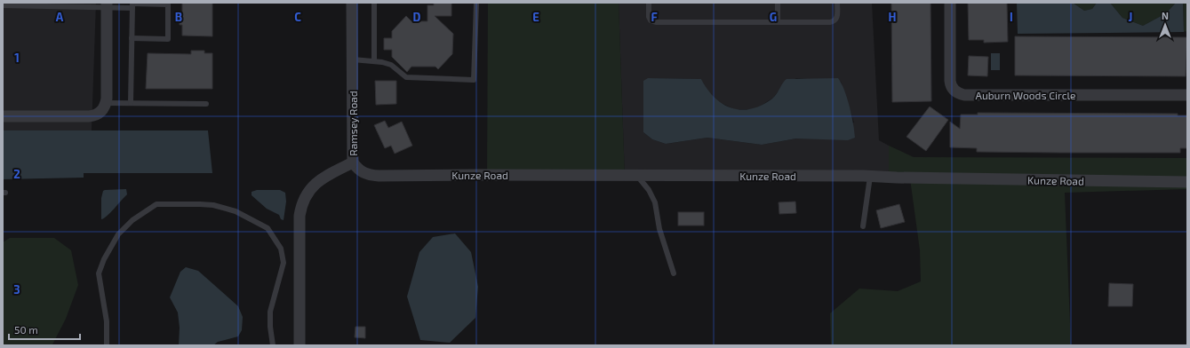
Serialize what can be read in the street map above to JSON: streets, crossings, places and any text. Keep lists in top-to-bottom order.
{
  "streets": {
    "street": ["Auburn Woods Circle", "Ramsey Road", "Kunze Road"]
  },
  "crossings": [
    ["Ramsey Road", "Kunze Road"]
  ],
  "scale_bar": "50 m",
  "north": "top",
  "grid": {
    "columns": [
      "A",
      "B",
      "C",
      "D",
      "E",
      "F",
      "G",
      "H",
      "I",
      "J"
    ],
    "rows": ["1", "2", "3"]
  }
}
